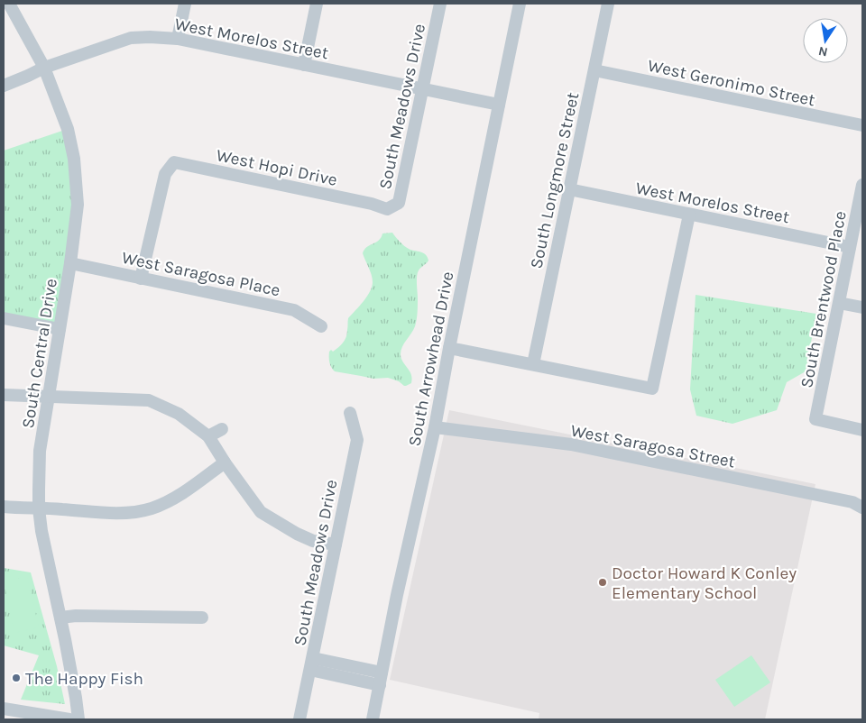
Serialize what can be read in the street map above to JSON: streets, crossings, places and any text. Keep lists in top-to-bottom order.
{
  "streets": {
    "street": [
      "West Morelos Street",
      "West Geronimo Street",
      "South Meadows Drive",
      "West Hopi Drive",
      "South Longmore Street",
      "West Saragosa Place",
      "South Brentwood Place",
      "South Central Drive",
      "South Arrowhead Drive",
      "West Saragosa Street"
    ]
  },
  "crossings": [
    ["West Morelos Street", "South Meadows Drive"],
    ["West Morelos Street", "South Longmore Street"],
    ["West Morelos Street", "South Brentwood Place"],
    ["West Morelos Street", "South Central Drive"],
    ["West Morelos Street", "South Arrowhead Drive"],
    ["West Geronimo Street", "South Longmore Street"],
    ["South Meadows Drive", "West Hopi Drive"],
    ["West Hopi Drive", "West Saragosa Place"],
    ["West Saragosa Place", "South Central Drive"],
    ["South Arrowhead Drive", "West Saragosa Street"]
  ],
  "places": ["Doctor Howard K Conley Elementary School", "The Happy Fish"],
  "north": "bottom"
}
